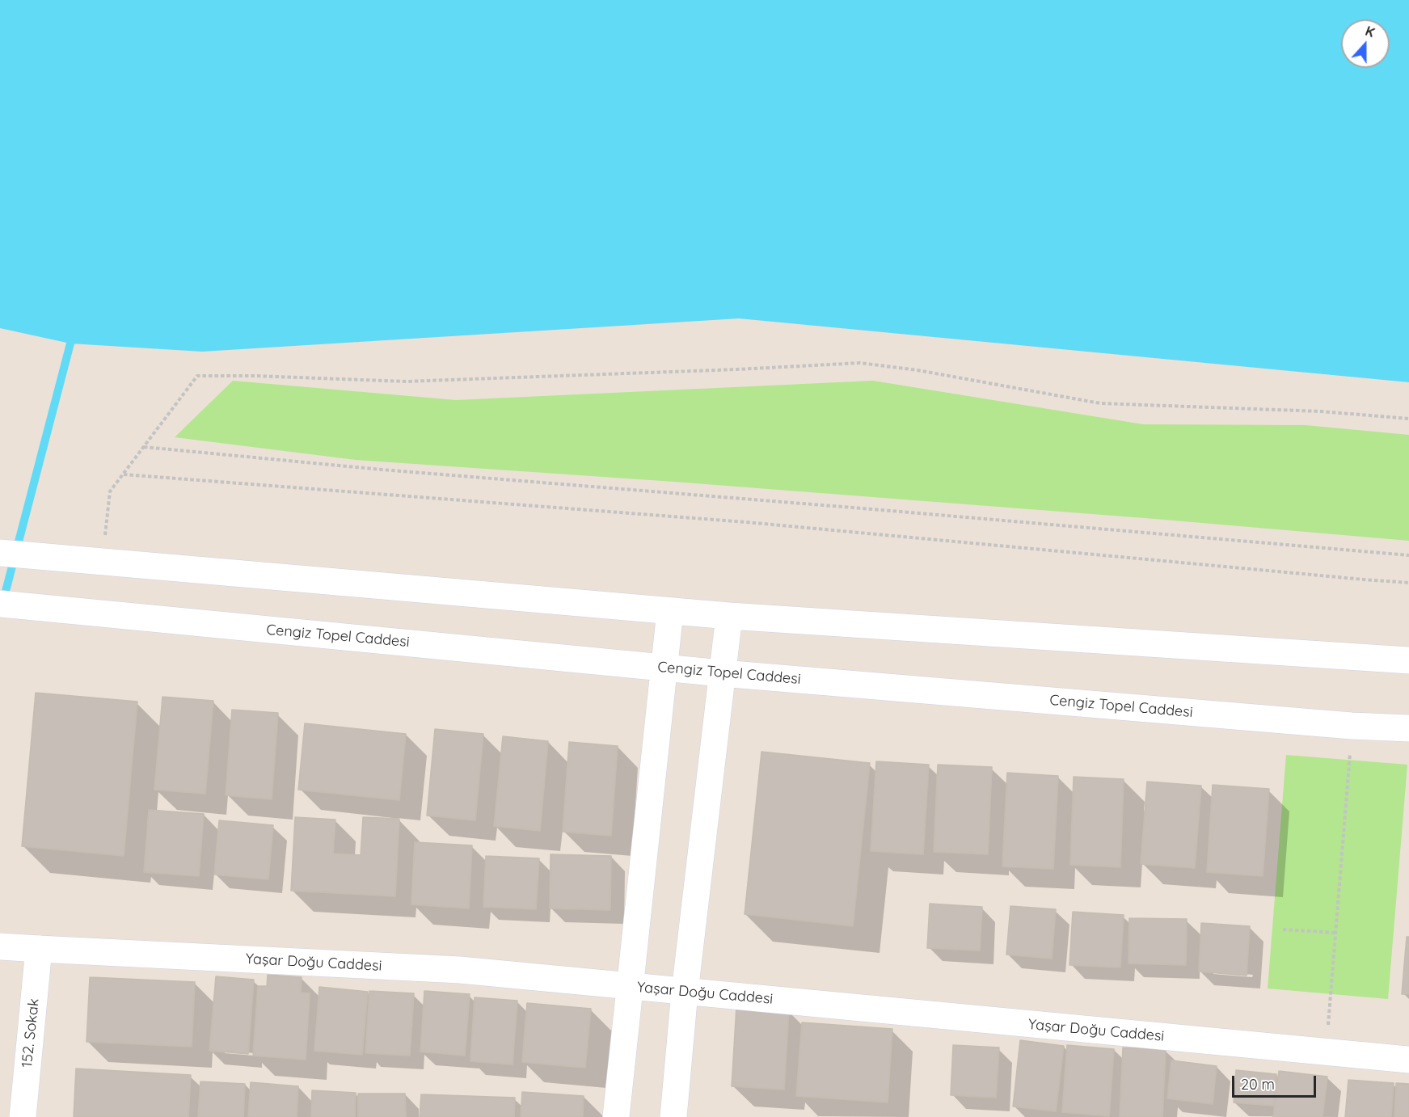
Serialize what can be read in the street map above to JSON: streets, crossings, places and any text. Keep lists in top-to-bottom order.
{
  "streets": {
    "street": ["Cengiz Topel Caddesi", "Yaşar Doğu Caddesi", "152. Sokak"]
  },
  "crossings": [
    ["Yaşar Doğu Caddesi", "152. Sokak"]
  ],
  "scale_bar": "20 m",
  "north": "top"
}
